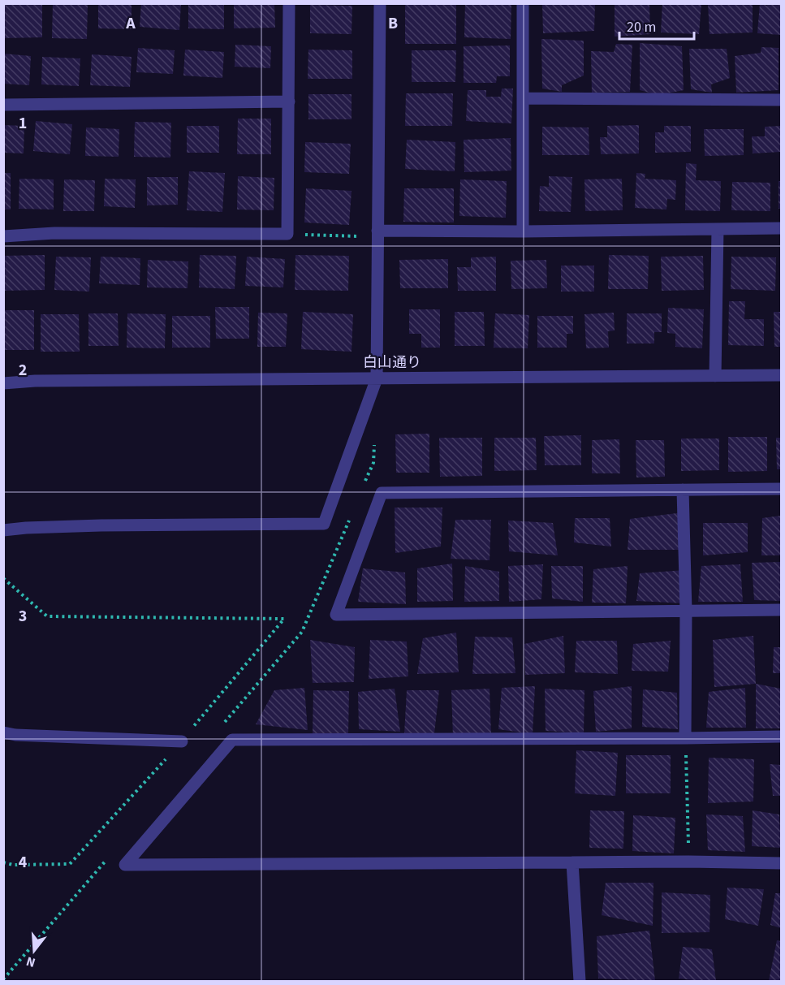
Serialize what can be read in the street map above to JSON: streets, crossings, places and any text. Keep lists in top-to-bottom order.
{
  "streets": {
    "street": ["白山通り"]
  },
  "scale_bar": "20 m",
  "north": "bottom",
  "grid": {
    "columns": ["A", "B"],
    "rows": [
      "1",
      "2",
      "3",
      "4"
    ]
  }
}
